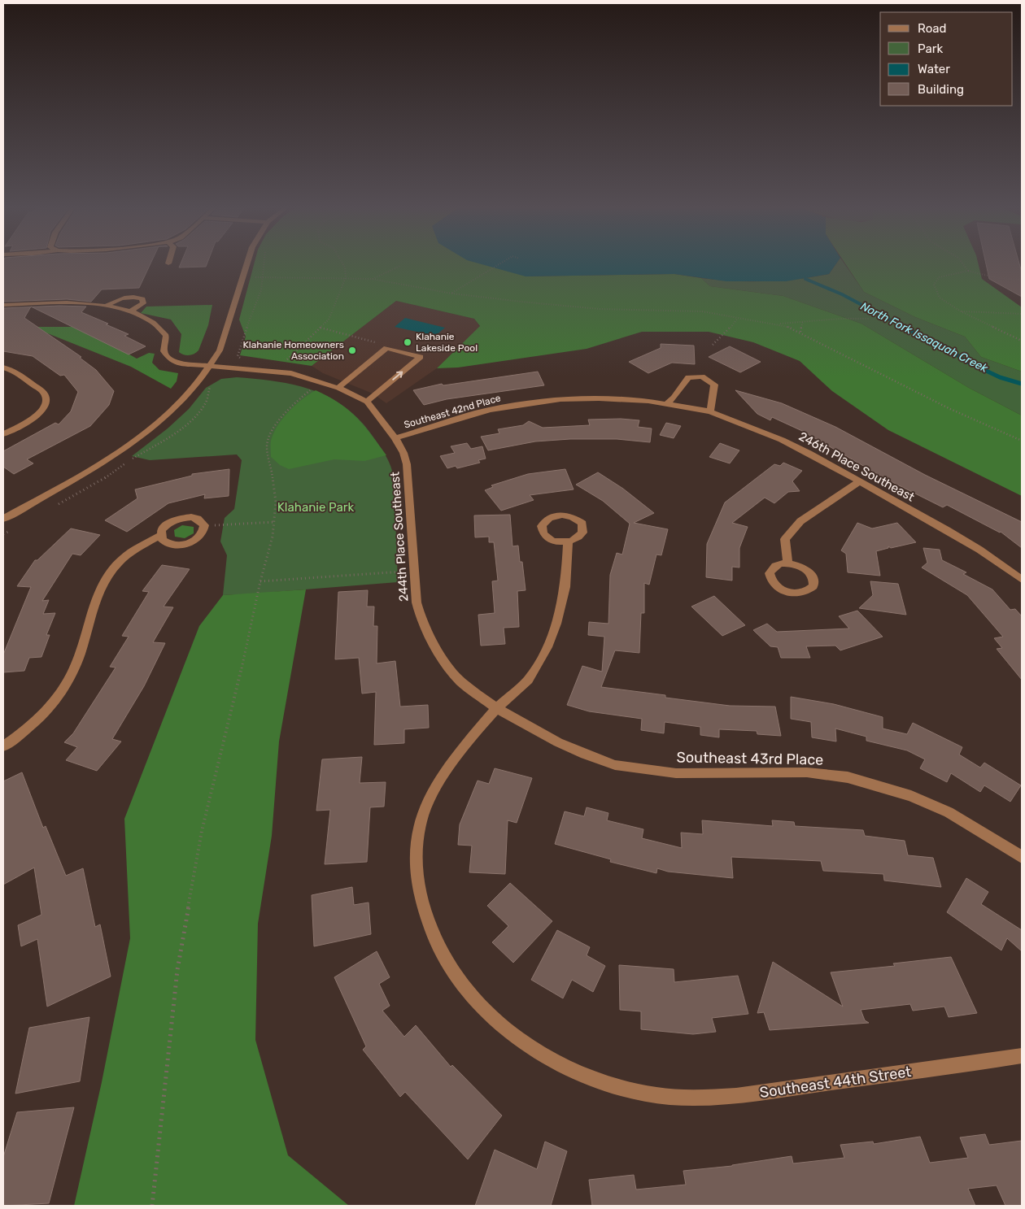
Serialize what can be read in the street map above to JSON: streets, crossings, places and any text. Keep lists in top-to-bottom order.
{
  "streets": {
    "street": [
      "Southeast 42nd Place",
      "246th Place Southeast",
      "244th Place Southeast",
      "Southeast 43rd Place",
      "Southeast 44th Street"
    ]
  },
  "crossings": [
    ["Southeast 42nd Place", "246th Place Southeast"],
    ["Southeast 42nd Place", "244th Place Southeast"],
    ["244th Place Southeast", "Southeast 43rd Place"],
    ["244th Place Southeast", "Southeast 44th Street"],
    ["Southeast 43rd Place", "Southeast 44th Street"]
  ],
  "water": ["North Fork Issaquah Creek"],
  "parks": ["Klahanie Park"],
  "places": ["Klahanie Lakeside Pool", "Klahanie Homeowners Association"],
  "legend": [
    "Road",
    "Park",
    "Water",
    "Building"
  ]
}
